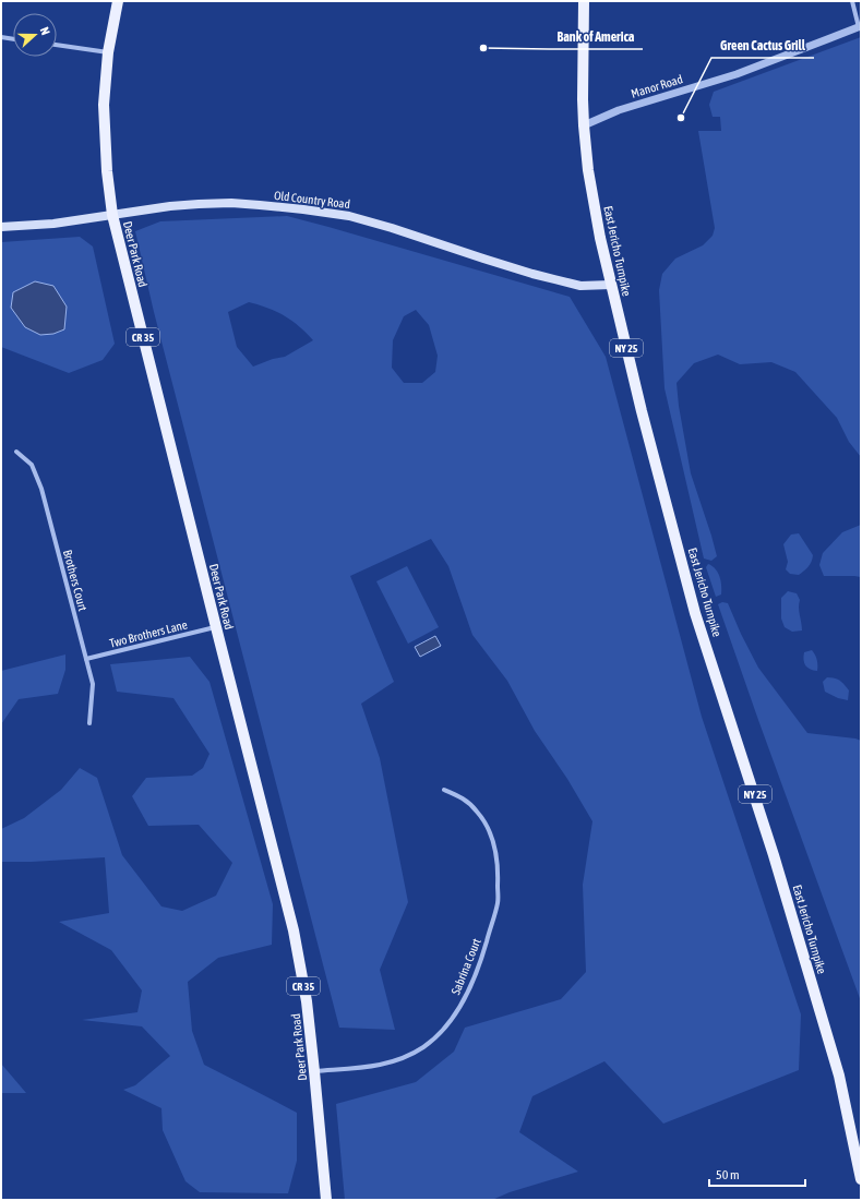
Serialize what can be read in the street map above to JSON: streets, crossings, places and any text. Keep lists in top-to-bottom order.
{
  "streets": {
    "main road": [
      "Old Country Road",
      "East Jericho Turnpike",
      "Deer Park Road",
      "CR 35",
      "NY 25"
    ],
    "street": [
      "Manor Road",
      "Brothers Court",
      "Two Brothers Lane",
      "Sabrina Court"
    ]
  },
  "crossings": [
    ["Manor Road", "East Jericho Turnpike"],
    ["Old Country Road", "East Jericho Turnpike"],
    ["Old Country Road", "Deer Park Road"],
    ["Deer Park Road", "Two Brothers Lane"],
    ["Deer Park Road", "Sabrina Court"],
    ["Brothers Court", "Two Brothers Lane"]
  ],
  "places": ["Bank of America", "Green Cactus Grill"],
  "scale_bar": "50 m",
  "north": "right"
}
